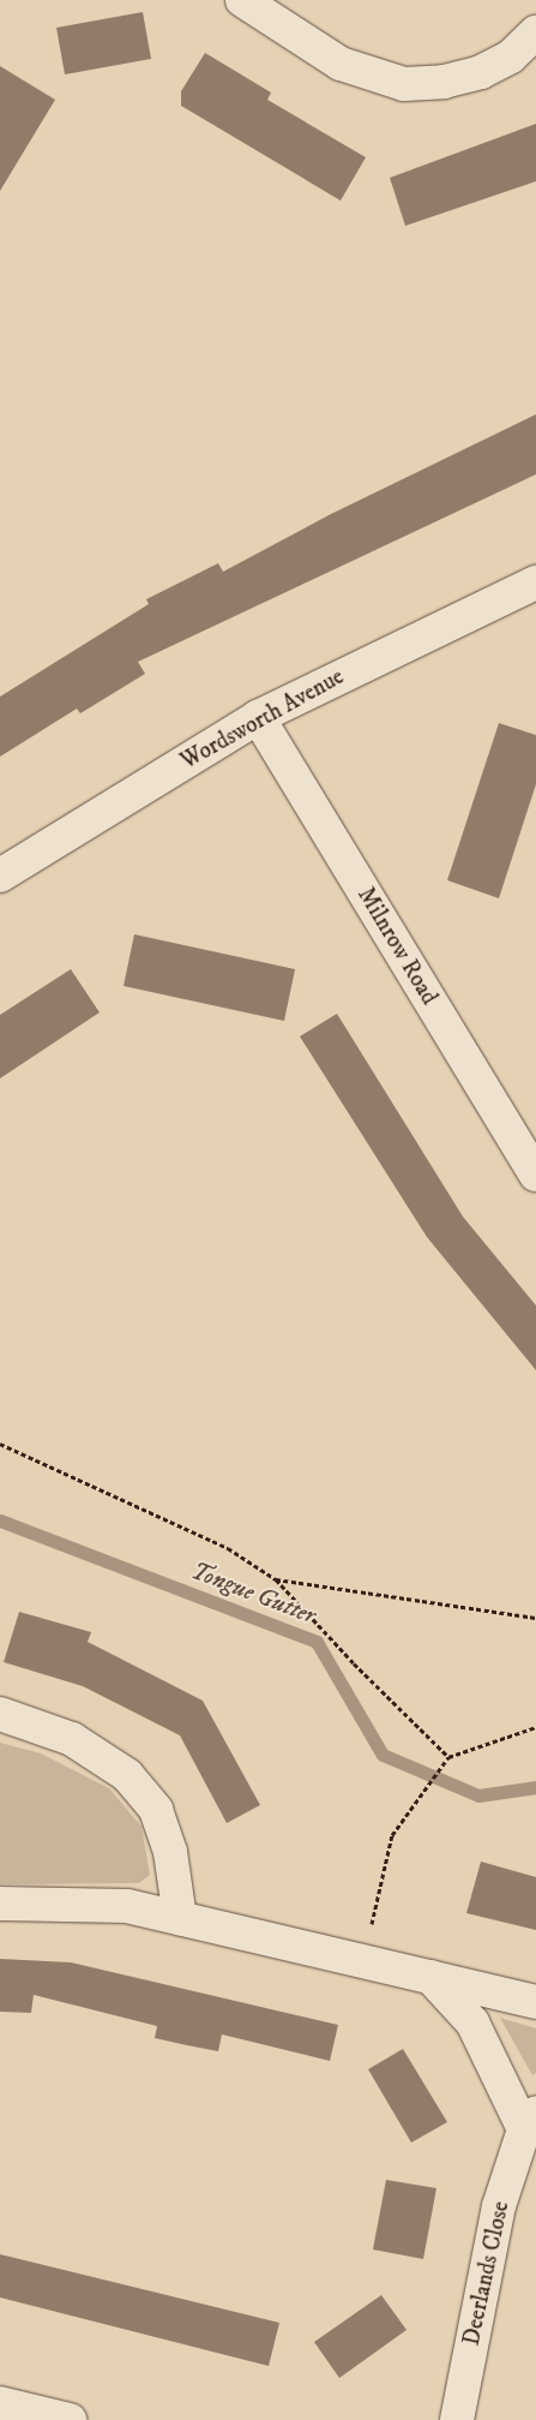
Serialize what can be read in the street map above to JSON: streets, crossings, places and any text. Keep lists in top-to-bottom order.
{
  "streets": {
    "street": ["Wordsworth Avenue", "Milnrow Road", "Deerlands Close"]
  },
  "crossings": [
    ["Wordsworth Avenue", "Milnrow Road"]
  ],
  "water": ["Tongue Gutter"]
}
